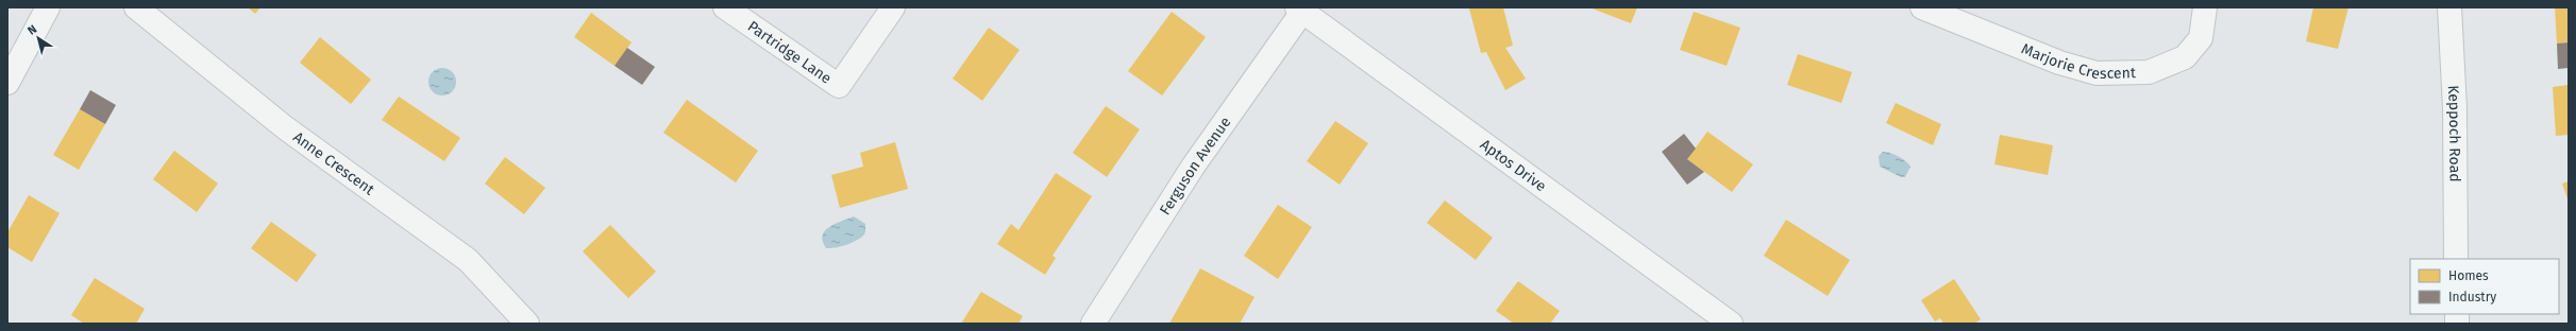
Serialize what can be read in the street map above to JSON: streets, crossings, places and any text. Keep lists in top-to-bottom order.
{
  "streets": {
    "street": [
      "Partridge Lane",
      "Marjorie Crescent",
      "Keppoch Road",
      "Anne Crescent",
      "Ferguson Avenue",
      "Aptos Drive"
    ]
  },
  "crossings": [
    ["Ferguson Avenue", "Aptos Drive"]
  ],
  "legend": ["Homes", "Industry"],
  "north": "top left"
}
